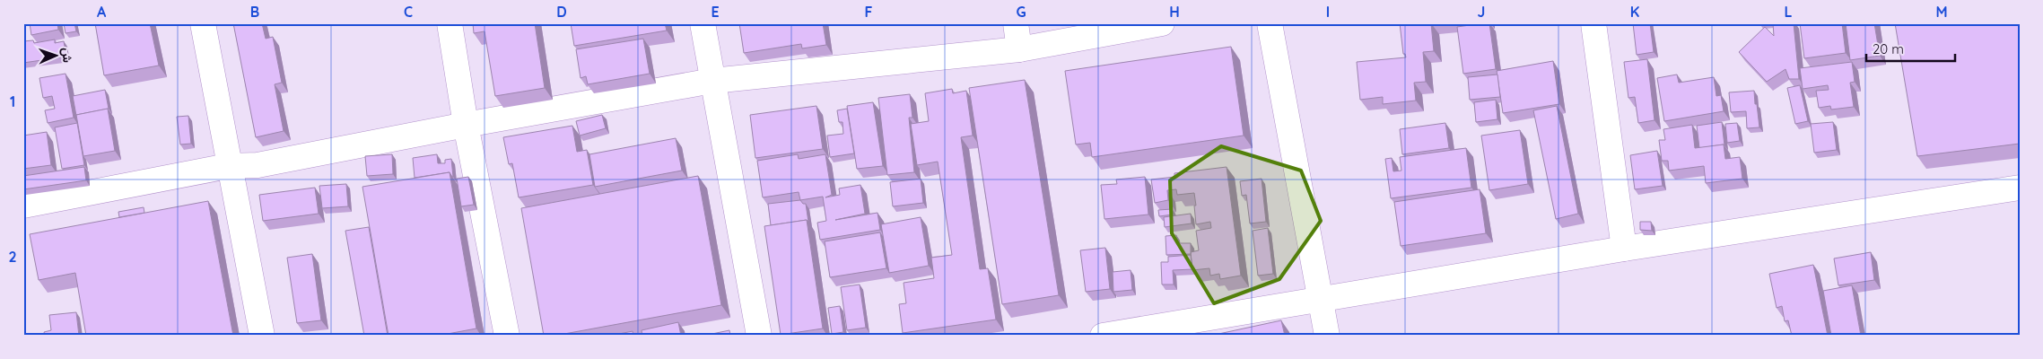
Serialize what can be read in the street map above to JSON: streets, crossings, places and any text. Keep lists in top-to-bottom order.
{
  "scale_bar": "20 m",
  "north": "right",
  "grid": {
    "columns": [
      "A",
      "B",
      "C",
      "D",
      "E",
      "F",
      "G",
      "H",
      "I",
      "J",
      "K",
      "L",
      "M"
    ],
    "rows": ["1", "2"]
  }
}
